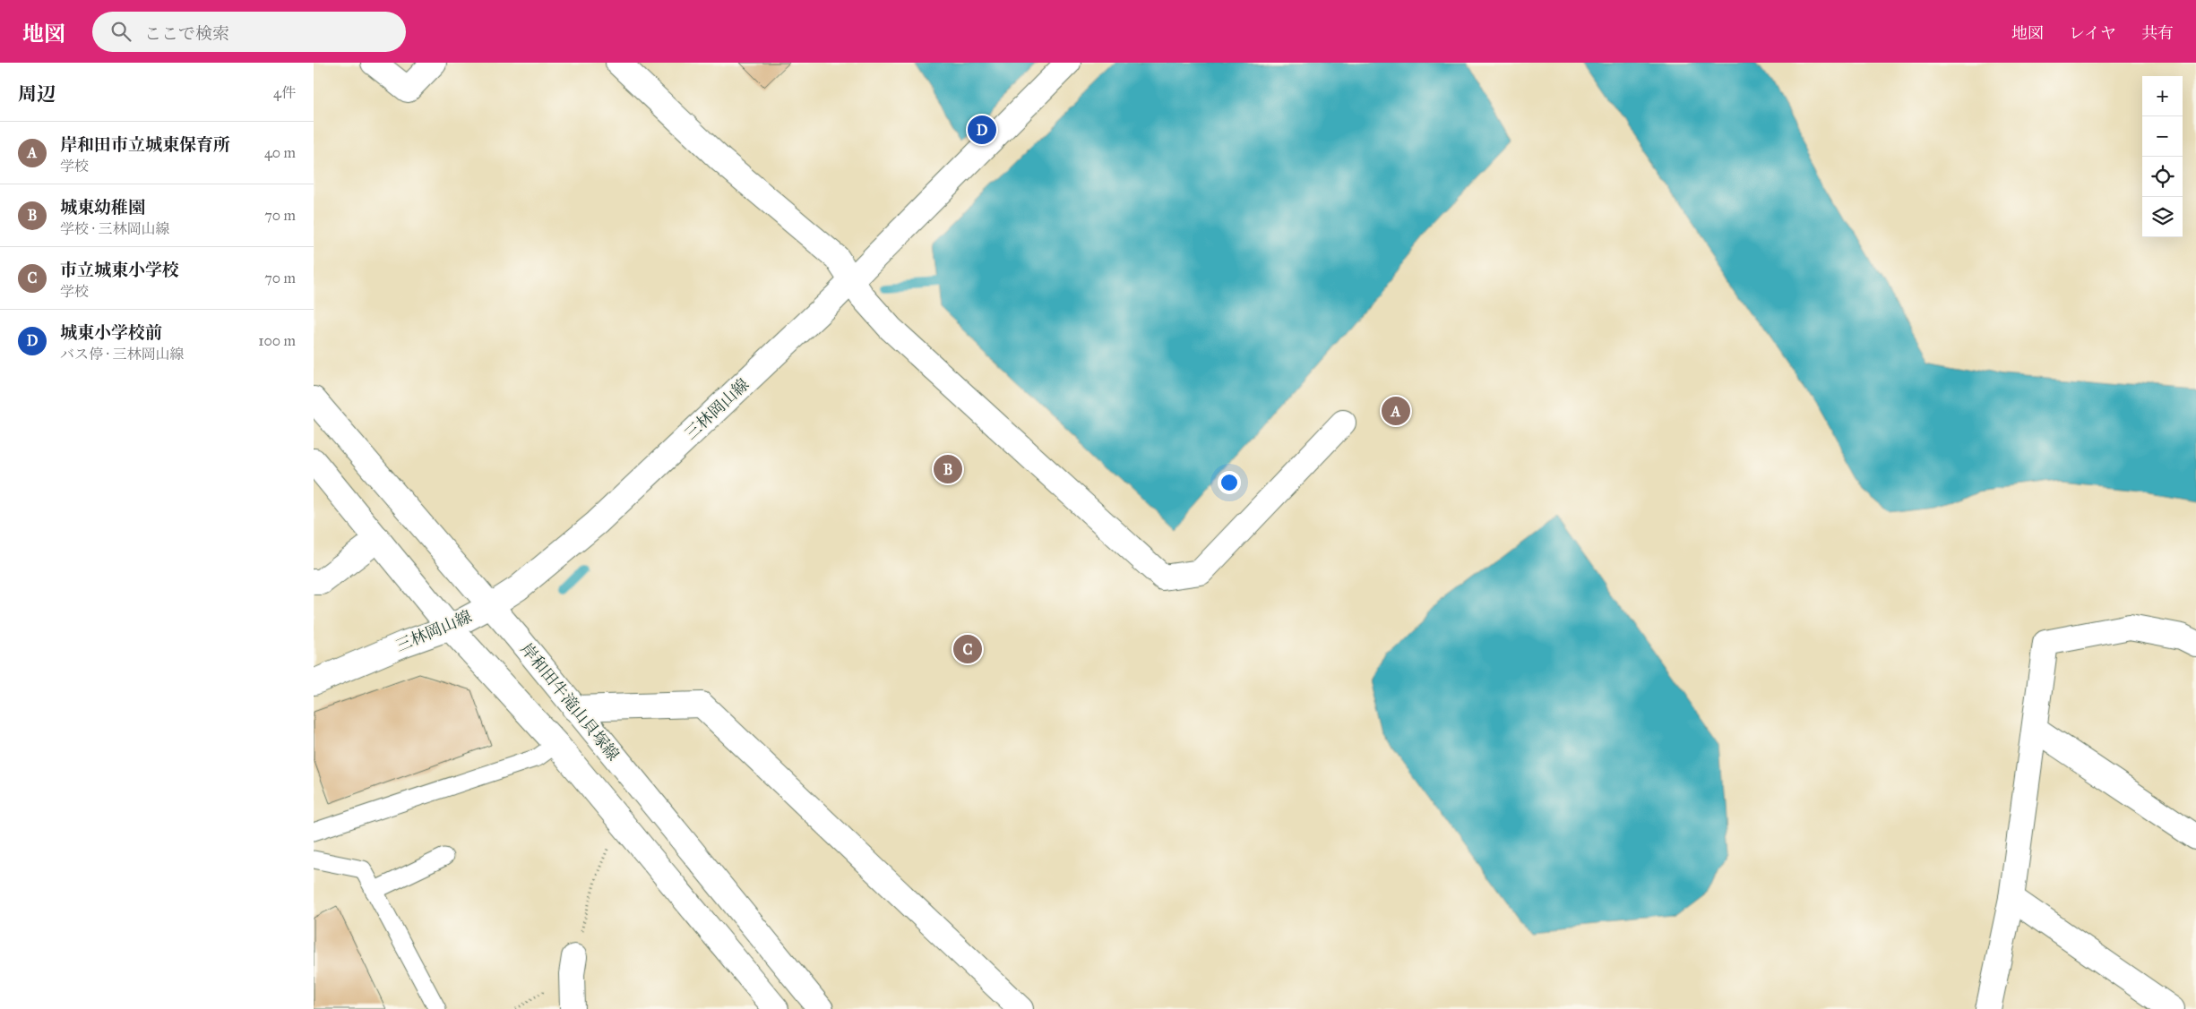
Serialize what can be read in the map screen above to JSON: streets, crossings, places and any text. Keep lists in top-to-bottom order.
{
  "streets": {
    "street": ["三林岡山線", "岸和田牛滝山貝塚線"]
  },
  "crossings": [
    ["三林岡山線", "岸和田牛滝山貝塚線"]
  ],
  "page": {
    "header": "地図",
    "search": "ここで検索",
    "nav": ["地図", "レイヤ", "共有"],
    "heading": ["周辺", "4件"],
    "map_buttons": ["+", "−"],
    "pins": [
      "D",
      "A",
      "B",
      "C"
    ],
    "list": [
      {
        "mark": "A",
        "name": "岸和田市立城東保育所",
        "note": "学校",
        "value": "40 m"
      },
      {
        "mark": "B",
        "name": "城東幼稚園",
        "note": "学校 · 三林岡山線",
        "value": "70 m"
      },
      {
        "mark": "C",
        "name": "市立城東小学校",
        "note": "学校",
        "value": "70 m"
      },
      {
        "mark": "D",
        "name": "城東小学校前",
        "note": "バス停 · 三林岡山線",
        "value": "100 m"
      }
    ]
  }
}
